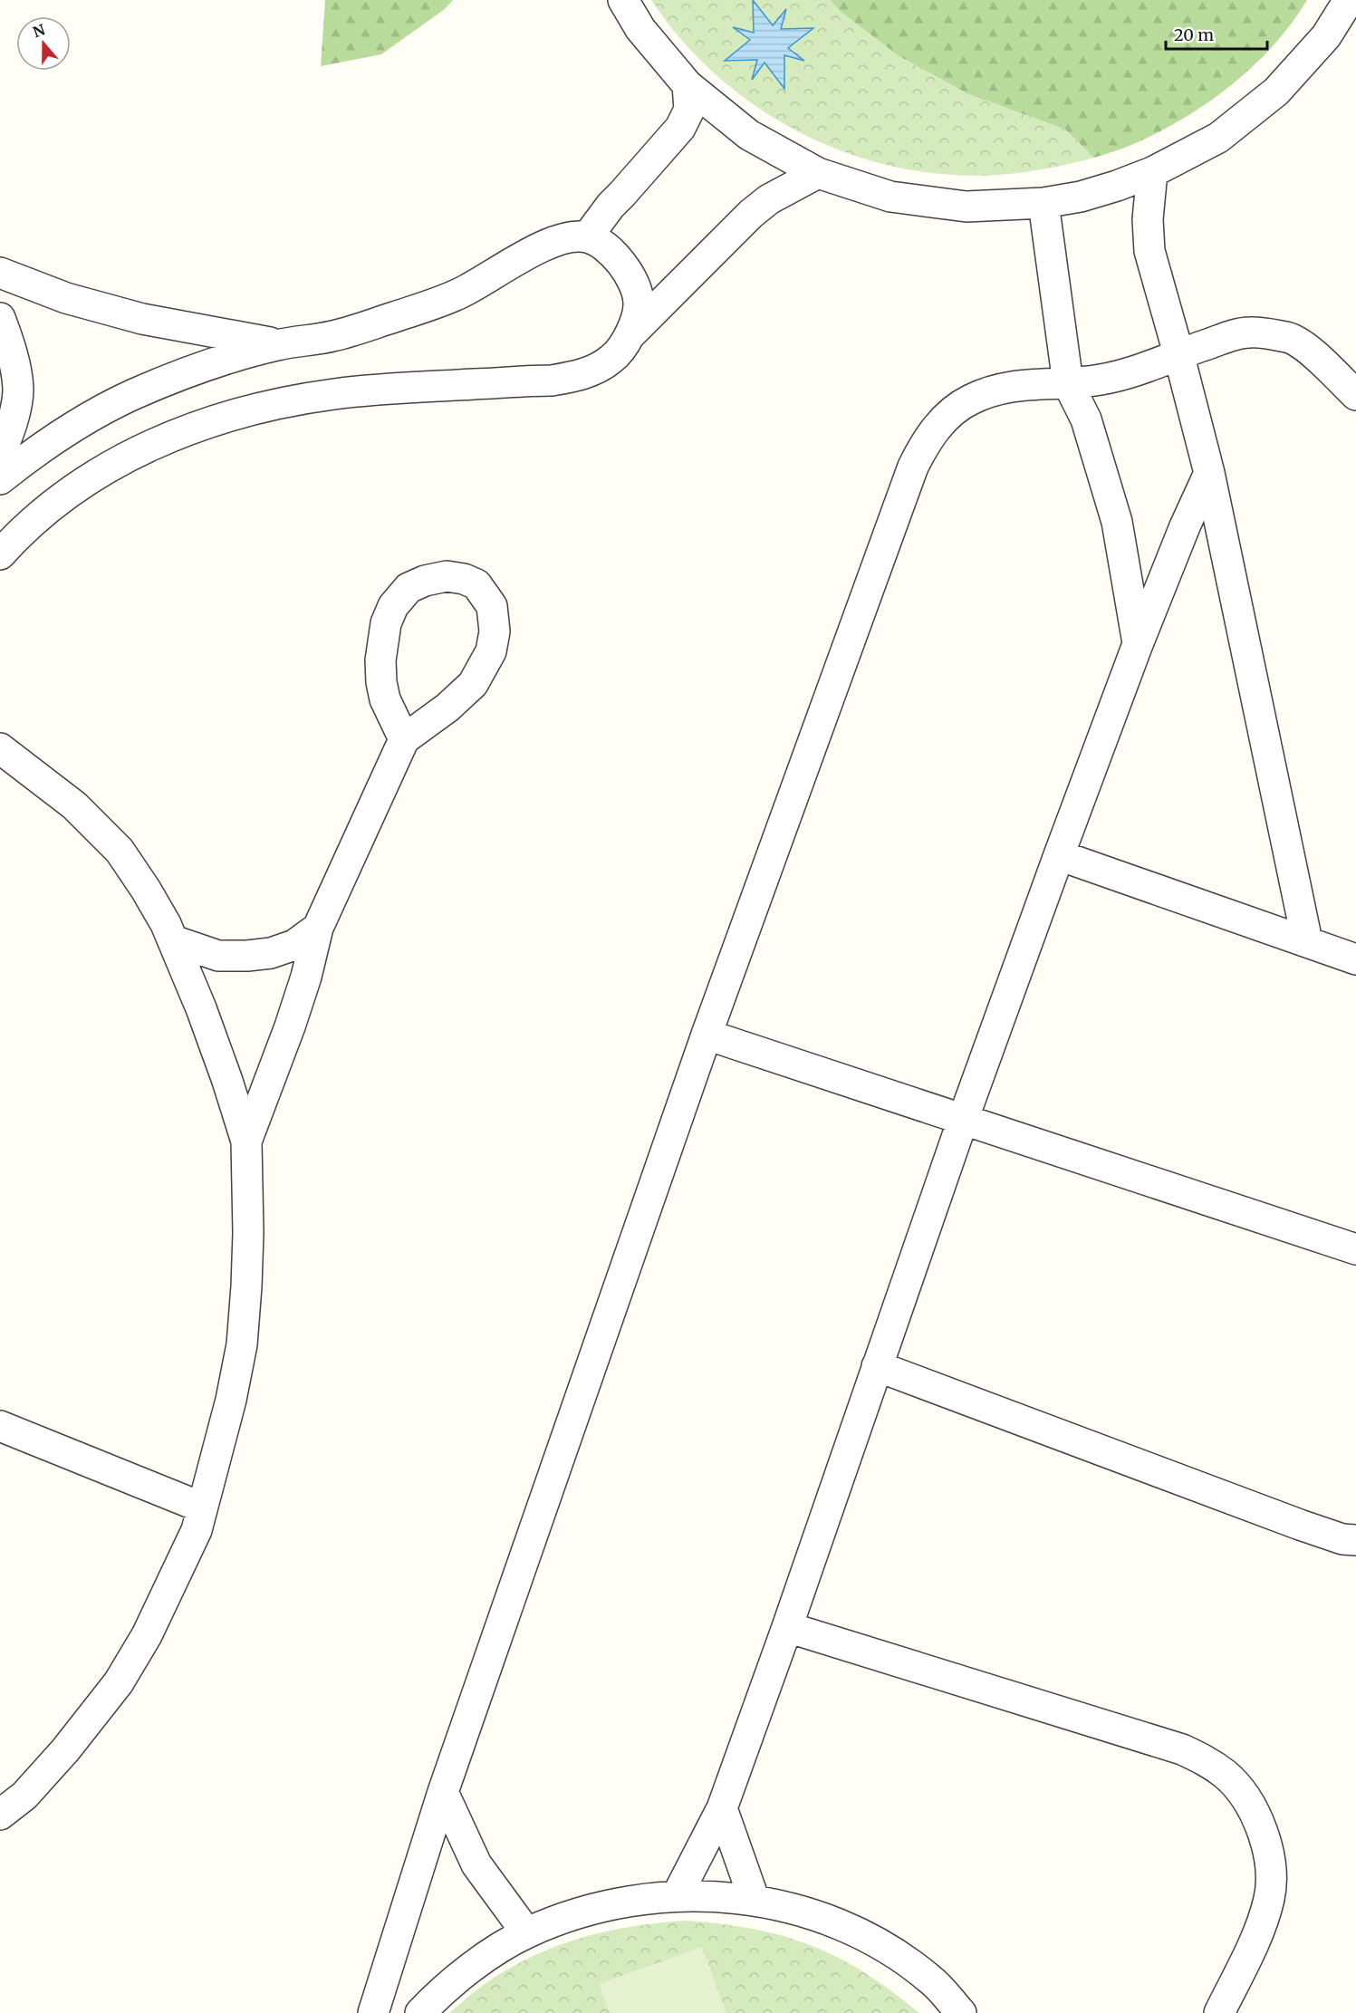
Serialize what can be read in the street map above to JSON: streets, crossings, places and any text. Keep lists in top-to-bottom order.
{
  "scale_bar": "20 m",
  "north": "top"
}
